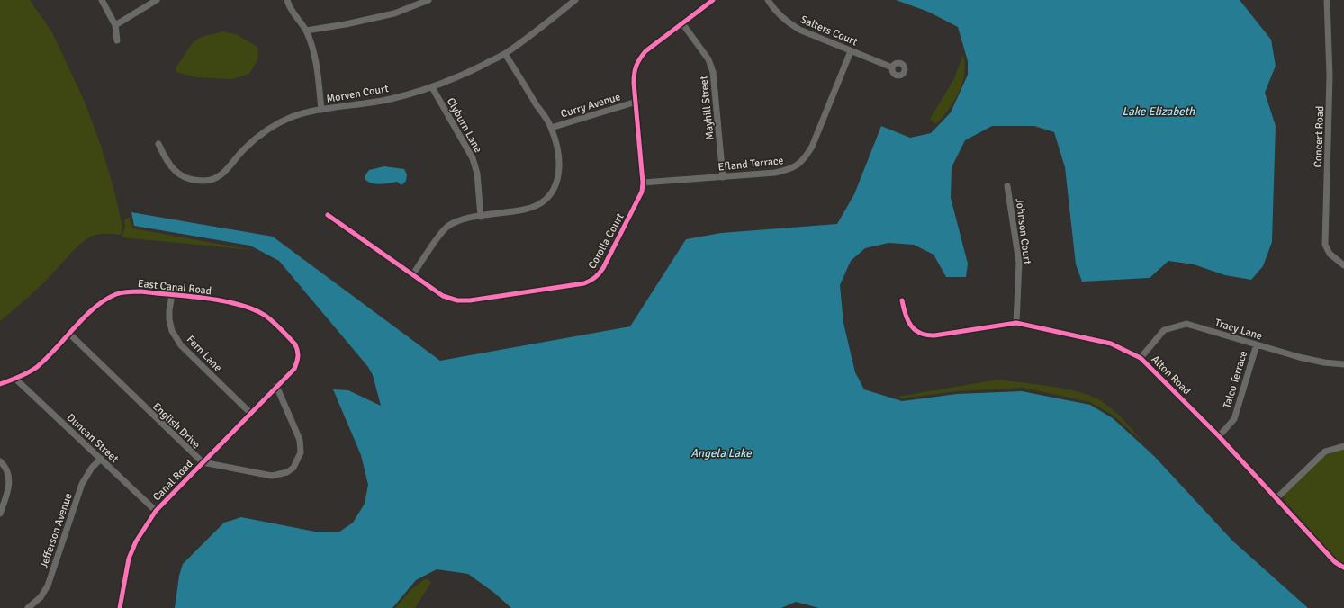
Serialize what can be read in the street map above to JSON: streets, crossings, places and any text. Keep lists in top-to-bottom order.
{
  "streets": {
    "street": [
      "Salters Court",
      "Morven Court",
      "Curry Avenue",
      "Mayhill Street",
      "Clyburn Lane",
      "Concert Road",
      "Efland Terrace",
      "Johnson Court",
      "Corolla Court",
      "East Canal Road",
      "Tracy Lane",
      "Fern Lane",
      "Alton Road",
      "Talco Terrace",
      "English Drive",
      "Duncan Street",
      "Canal Road",
      "Jefferson Avenue"
    ]
  },
  "crossings": [
    ["Salters Court", "Efland Terrace"],
    ["Morven Court", "Clyburn Lane"],
    ["Curry Avenue", "Corolla Court"],
    ["Mayhill Street", "Efland Terrace"],
    ["Mayhill Street", "Corolla Court"],
    ["Efland Terrace", "Corolla Court"],
    ["Johnson Court", "Alton Road"],
    ["East Canal Road", "Fern Lane"],
    ["East Canal Road", "English Drive"],
    ["East Canal Road", "Duncan Street"],
    ["East Canal Road", "Canal Road"],
    ["Tracy Lane", "Alton Road"],
    ["Tracy Lane", "Talco Terrace"],
    ["Fern Lane", "Canal Road"],
    ["Alton Road", "Talco Terrace"],
    ["English Drive", "Canal Road"],
    ["Duncan Street", "Canal Road"],
    ["Duncan Street", "Jefferson Avenue"]
  ],
  "water": ["Lake Elizabeth", "Angela Lake"]
}
